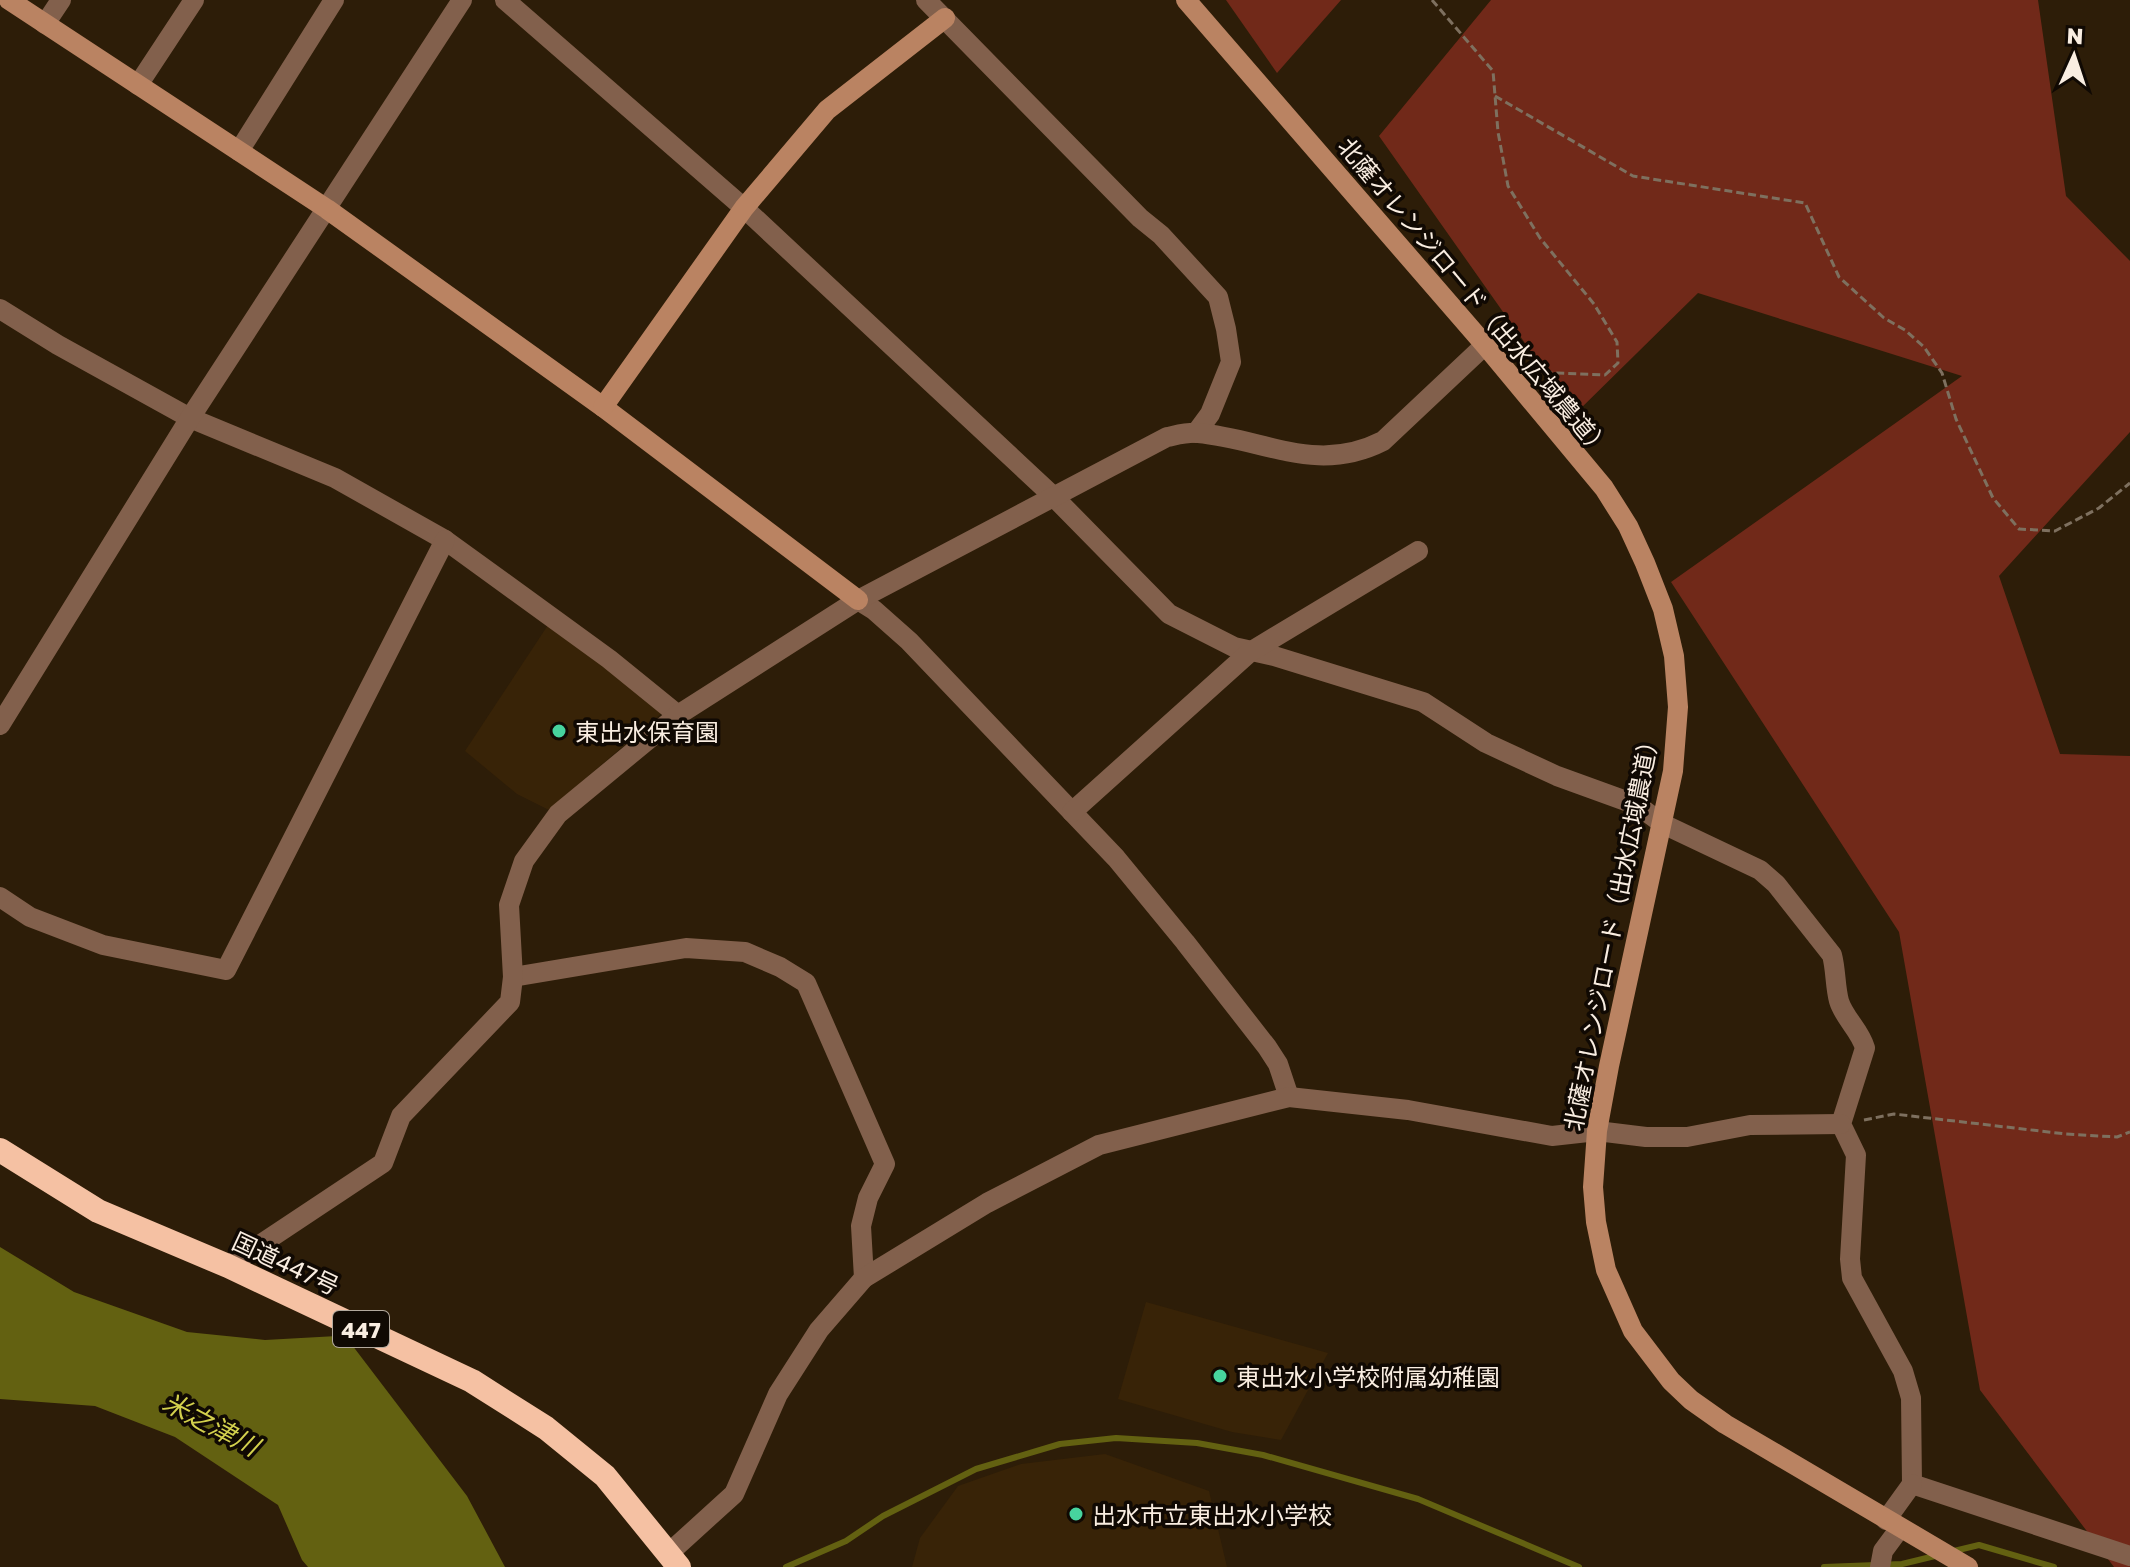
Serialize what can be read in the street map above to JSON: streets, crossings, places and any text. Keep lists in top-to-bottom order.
{
  "streets": {
    "highway": ["国道447号", "447"],
    "street": ["北薩オレンジロード（出水広域農道）"]
  },
  "water": ["米之津川"],
  "places": ["東出水保育園", "東出水小学校附属幼稚園", "出水市立東出水小学校"],
  "north": "top"
}
